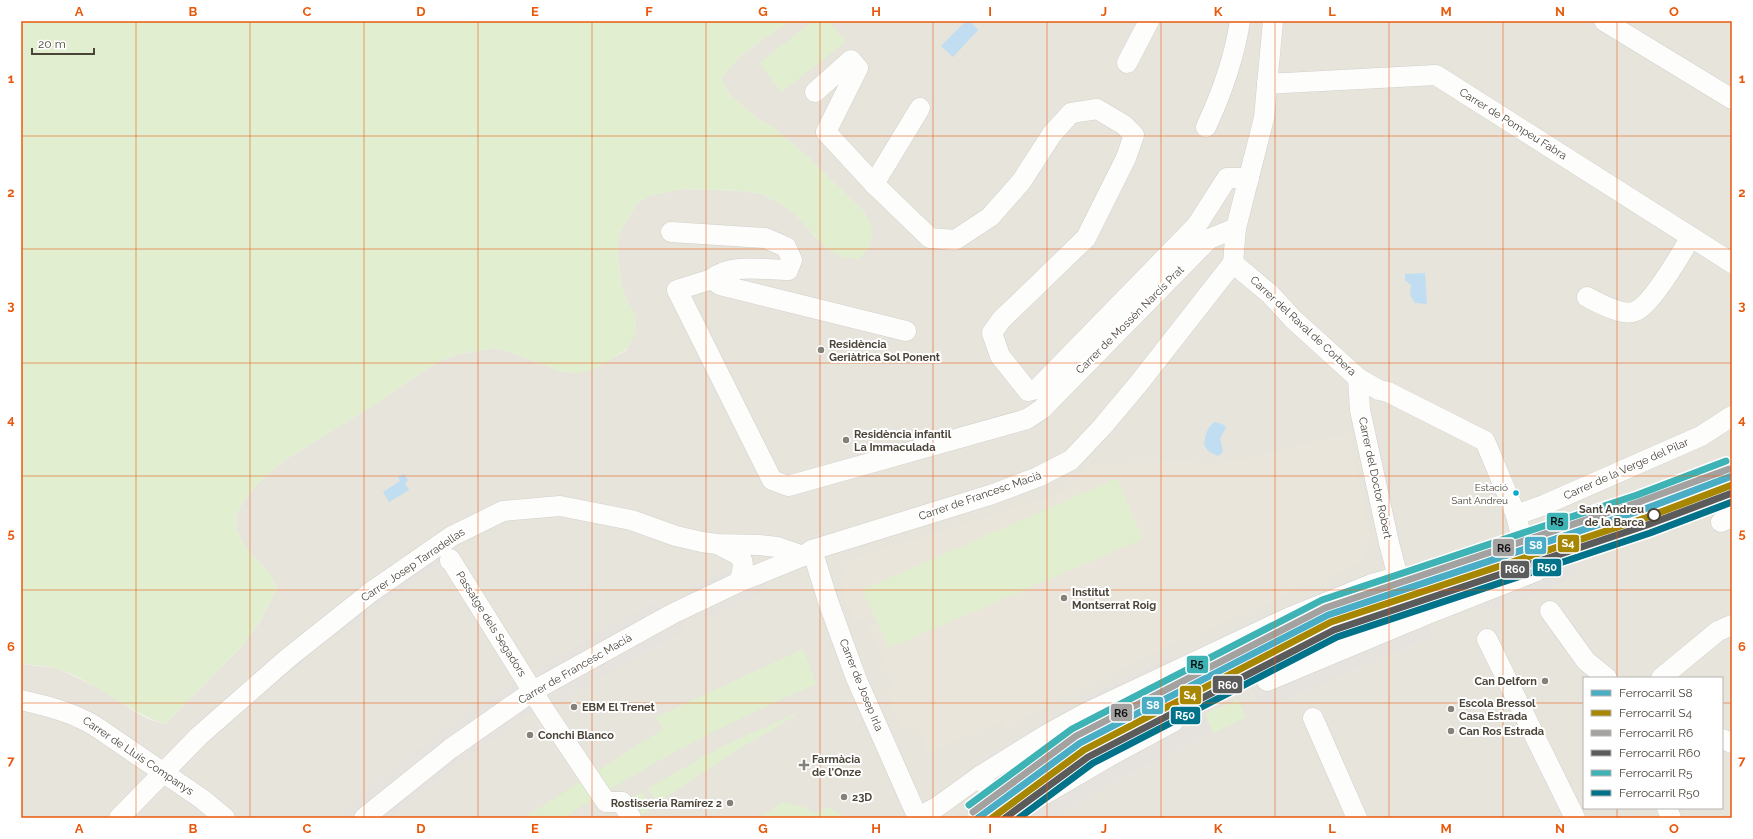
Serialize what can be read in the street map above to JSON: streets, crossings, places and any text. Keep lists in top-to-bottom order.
{
  "streets": {
    "street": [
      "Carrer de Pompeu Fabra",
      "Carrer de Mossèn Narcís Prat",
      "Carrer del Raval de Corbera",
      "Carrer de la Verge del Pilar",
      "Carrer del Doctor Robert",
      "Carrer de Francesc Macià",
      "Carrer Josep Tarradellas",
      "Passatge dels Segadors",
      "Carrer de Josep Irla",
      "Carrer de Lluís Companys"
    ]
  },
  "crossings": [
    ["Carrer del Raval de Corbera", "Carrer de la Verge del Pilar"],
    ["Carrer del Raval de Corbera", "Carrer del Doctor Robert"],
    ["Carrer del Raval de Corbera", "Carrer de Francesc Macià"],
    ["Carrer de Francesc Macià", "Carrer Josep Tarradellas"],
    ["Carrer de Francesc Macià", "Passatge dels Segadors"],
    ["Carrer de Francesc Macià", "Carrer de Josep Irla"],
    ["Carrer Josep Tarradellas", "Carrer de Josep Irla"],
    ["Carrer Josep Tarradellas", "Carrer de Lluís Companys"]
  ],
  "places": {
    "other": [
      "Residència Geriàtrica Sol Ponent",
      "Residència infantil La Immaculada",
      "Estació Sant Andreu",
      "Sant Andreu de la Barca",
      "Institut Montserrat Roig",
      "Can Delforn",
      "EBM El Trenet",
      "Escola Bressol Casa Estrada",
      "Can Ros Estrada",
      "Conchi Blanco",
      "23D",
      "Rostisseria Ramírez 2"
    ],
    "health": ["Farmàcia de l'Onze"]
  },
  "lines": [
    "rail line R5",
    "rail line R6",
    "rail line S8",
    "rail line S4",
    "rail line R60",
    "rail line R50"
  ],
  "legend": [
    "Ferrocarril S8",
    "Ferrocarril S4",
    "Ferrocarril R6",
    "Ferrocarril R60",
    "Ferrocarril R5",
    "Ferrocarril R50"
  ],
  "scale_bar": "20 m",
  "grid": {
    "columns": [
      "A",
      "B",
      "C",
      "D",
      "E",
      "F",
      "G",
      "H",
      "I",
      "J",
      "K",
      "L",
      "M",
      "N",
      "O"
    ],
    "rows": [
      "1",
      "2",
      "3",
      "4",
      "5",
      "6",
      "7"
    ]
  }
}
